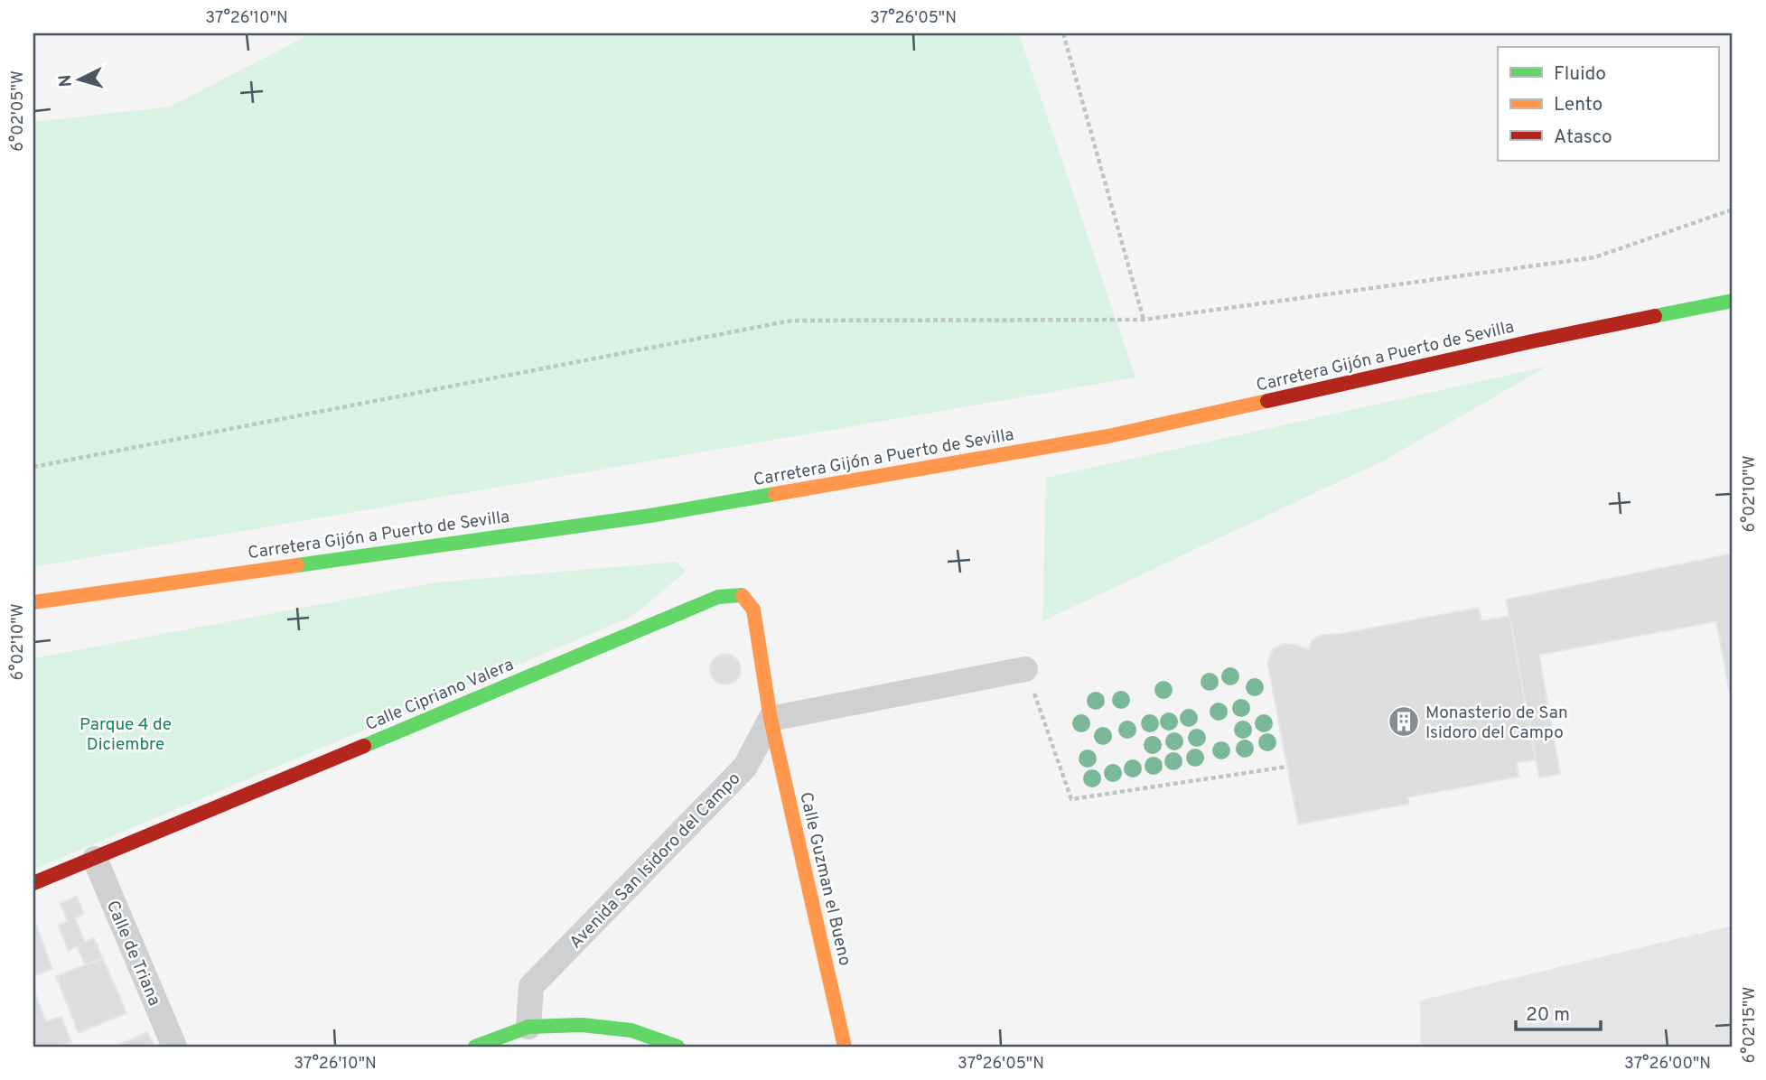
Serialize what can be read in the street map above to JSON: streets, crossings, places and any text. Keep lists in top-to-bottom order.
{
  "streets": {
    "main road": ["Carretera Gijón a Puerto de Sevilla", "Calle Cipriano Valera", "Calle Guzman el Bueno"],
    "street": ["Avenida San Isidoro del Campo", "Calle de Triana"]
  },
  "crossings": [
    ["Calle Cipriano Valera", "Avenida San Isidoro del Campo"],
    ["Calle Cipriano Valera", "Calle Guzman el Bueno"],
    ["Calle Cipriano Valera", "Calle de Triana"],
    ["Avenida San Isidoro del Campo", "Calle Guzman el Bueno"]
  ],
  "parks": ["Parque 4 de Diciembre"],
  "places": {
    "building": ["Monasterio de San Isidoro del Campo"]
  },
  "legend": ["Fluido", "Lento", "Atasco"],
  "scale_bar": "20 m",
  "north": "left",
  "coordinates": [
    "37°26'10\"N",
    "37°26'05\"N",
    "6°02'05\"W",
    "6°02'10\"W",
    "6°02'15\"W",
    "37°26'00\"N"
  ]
}
